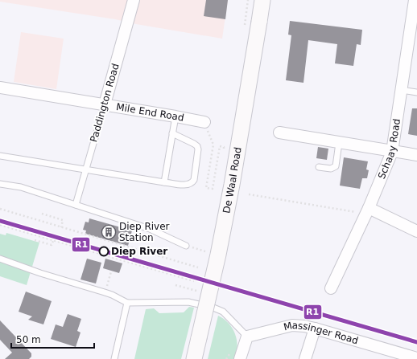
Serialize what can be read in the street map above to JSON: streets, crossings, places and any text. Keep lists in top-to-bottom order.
{
  "streets": {
    "main road": ["De Waal Road"],
    "street": [
      "Paddington Road",
      "Mile End Road",
      "Schaay Road",
      "Massinger Road"
    ]
  },
  "crossings": [
    ["Paddington Road", "Mile End Road"]
  ],
  "places": {
    "building": ["Diep River Station"],
    "other": ["Diep River"]
  },
  "lines": ["transit line R1"],
  "scale_bar": "50 m"
}
